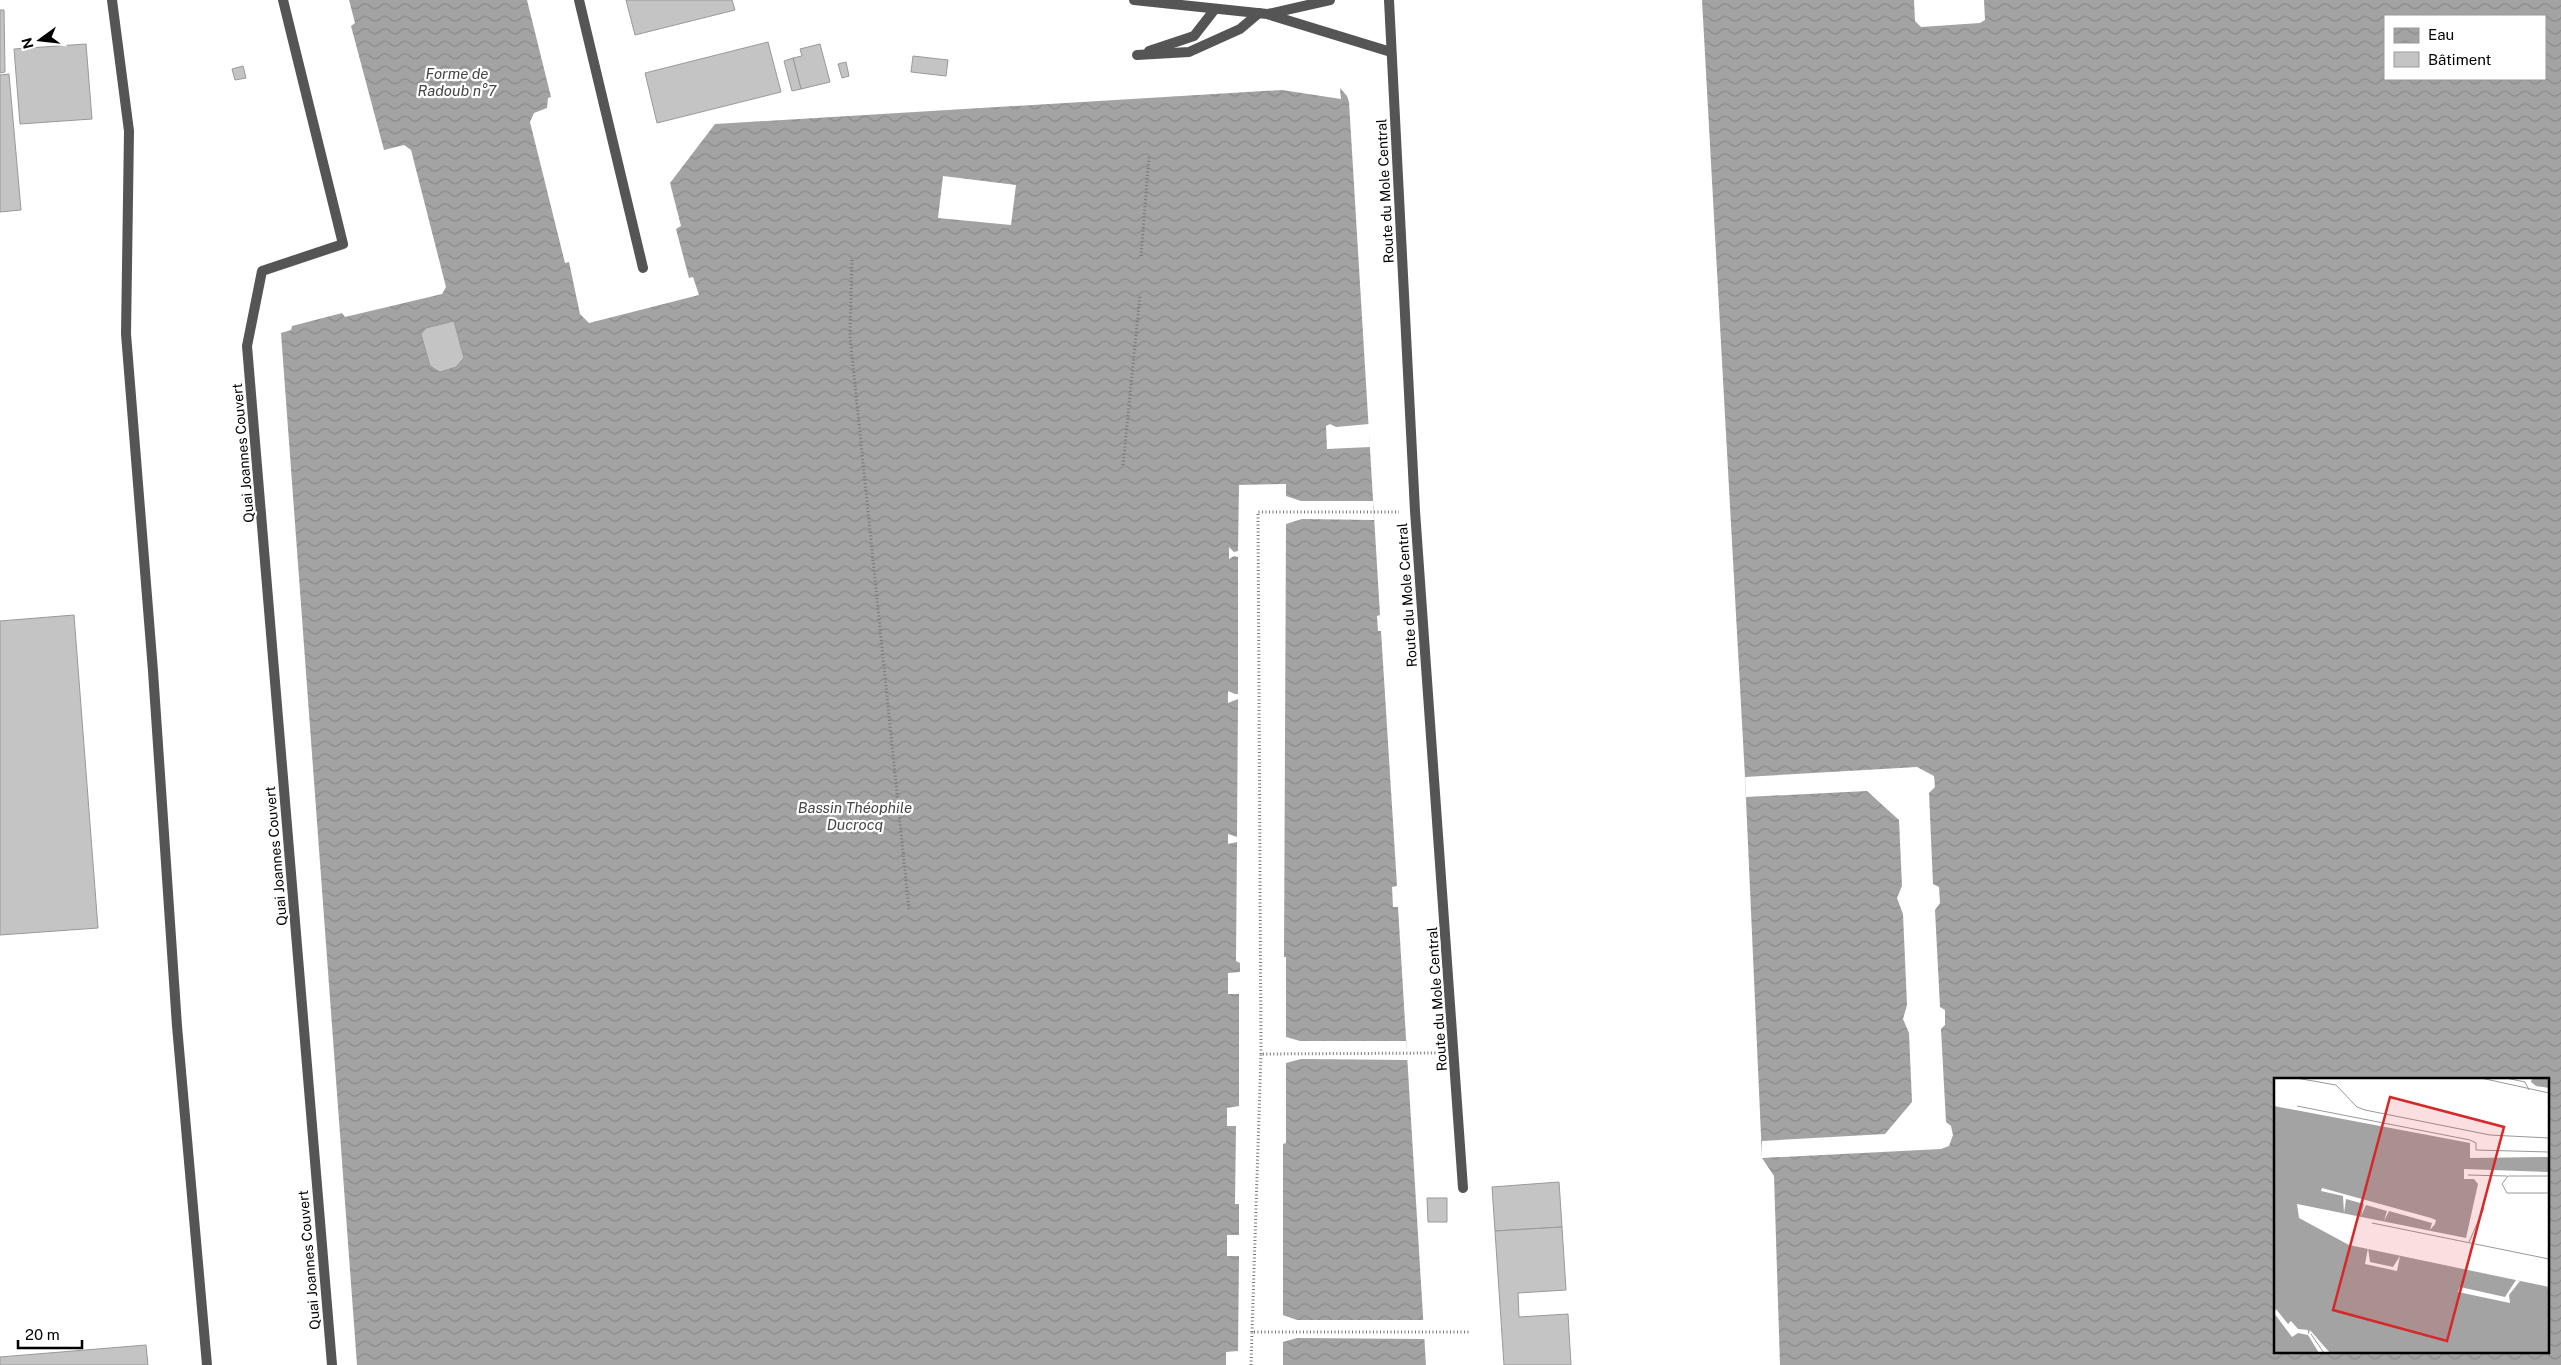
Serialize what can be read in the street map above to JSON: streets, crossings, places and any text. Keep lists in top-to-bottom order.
{
  "streets": {
    "lane": ["Route du Mole Central", "Quai Joannes Couvert"]
  },
  "water": ["Forme de Radoub n°7", "Bassin Théophile Ducrocq"],
  "legend": ["Eau", "Bâtiment"],
  "scale_bar": "20 m",
  "north": "left"
}
